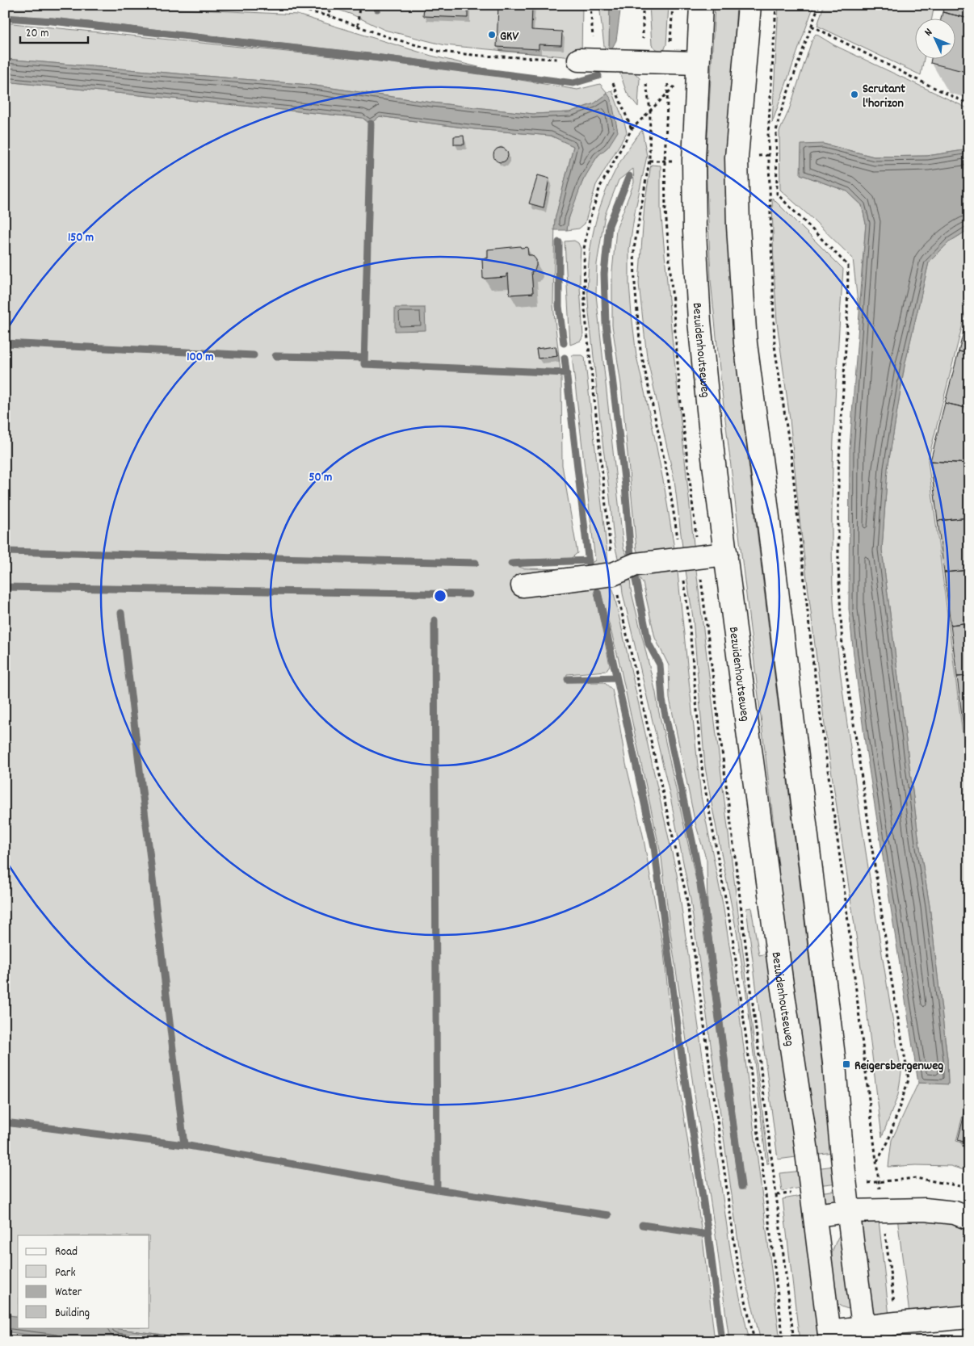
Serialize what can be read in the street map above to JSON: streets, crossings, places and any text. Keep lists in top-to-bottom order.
{
  "streets": {
    "main road": ["Bezuidenhoutseweg"]
  },
  "places": {
    "other": ["GKV", "Scrutant l'horizon"],
    "transit": ["Reigersbergenweg"]
  },
  "legend": [
    "Road",
    "Park",
    "Water",
    "Building"
  ],
  "scale_bar": "20 m",
  "north": "top left",
  "rings": ["150 m", "100 m", "50 m"]
}
